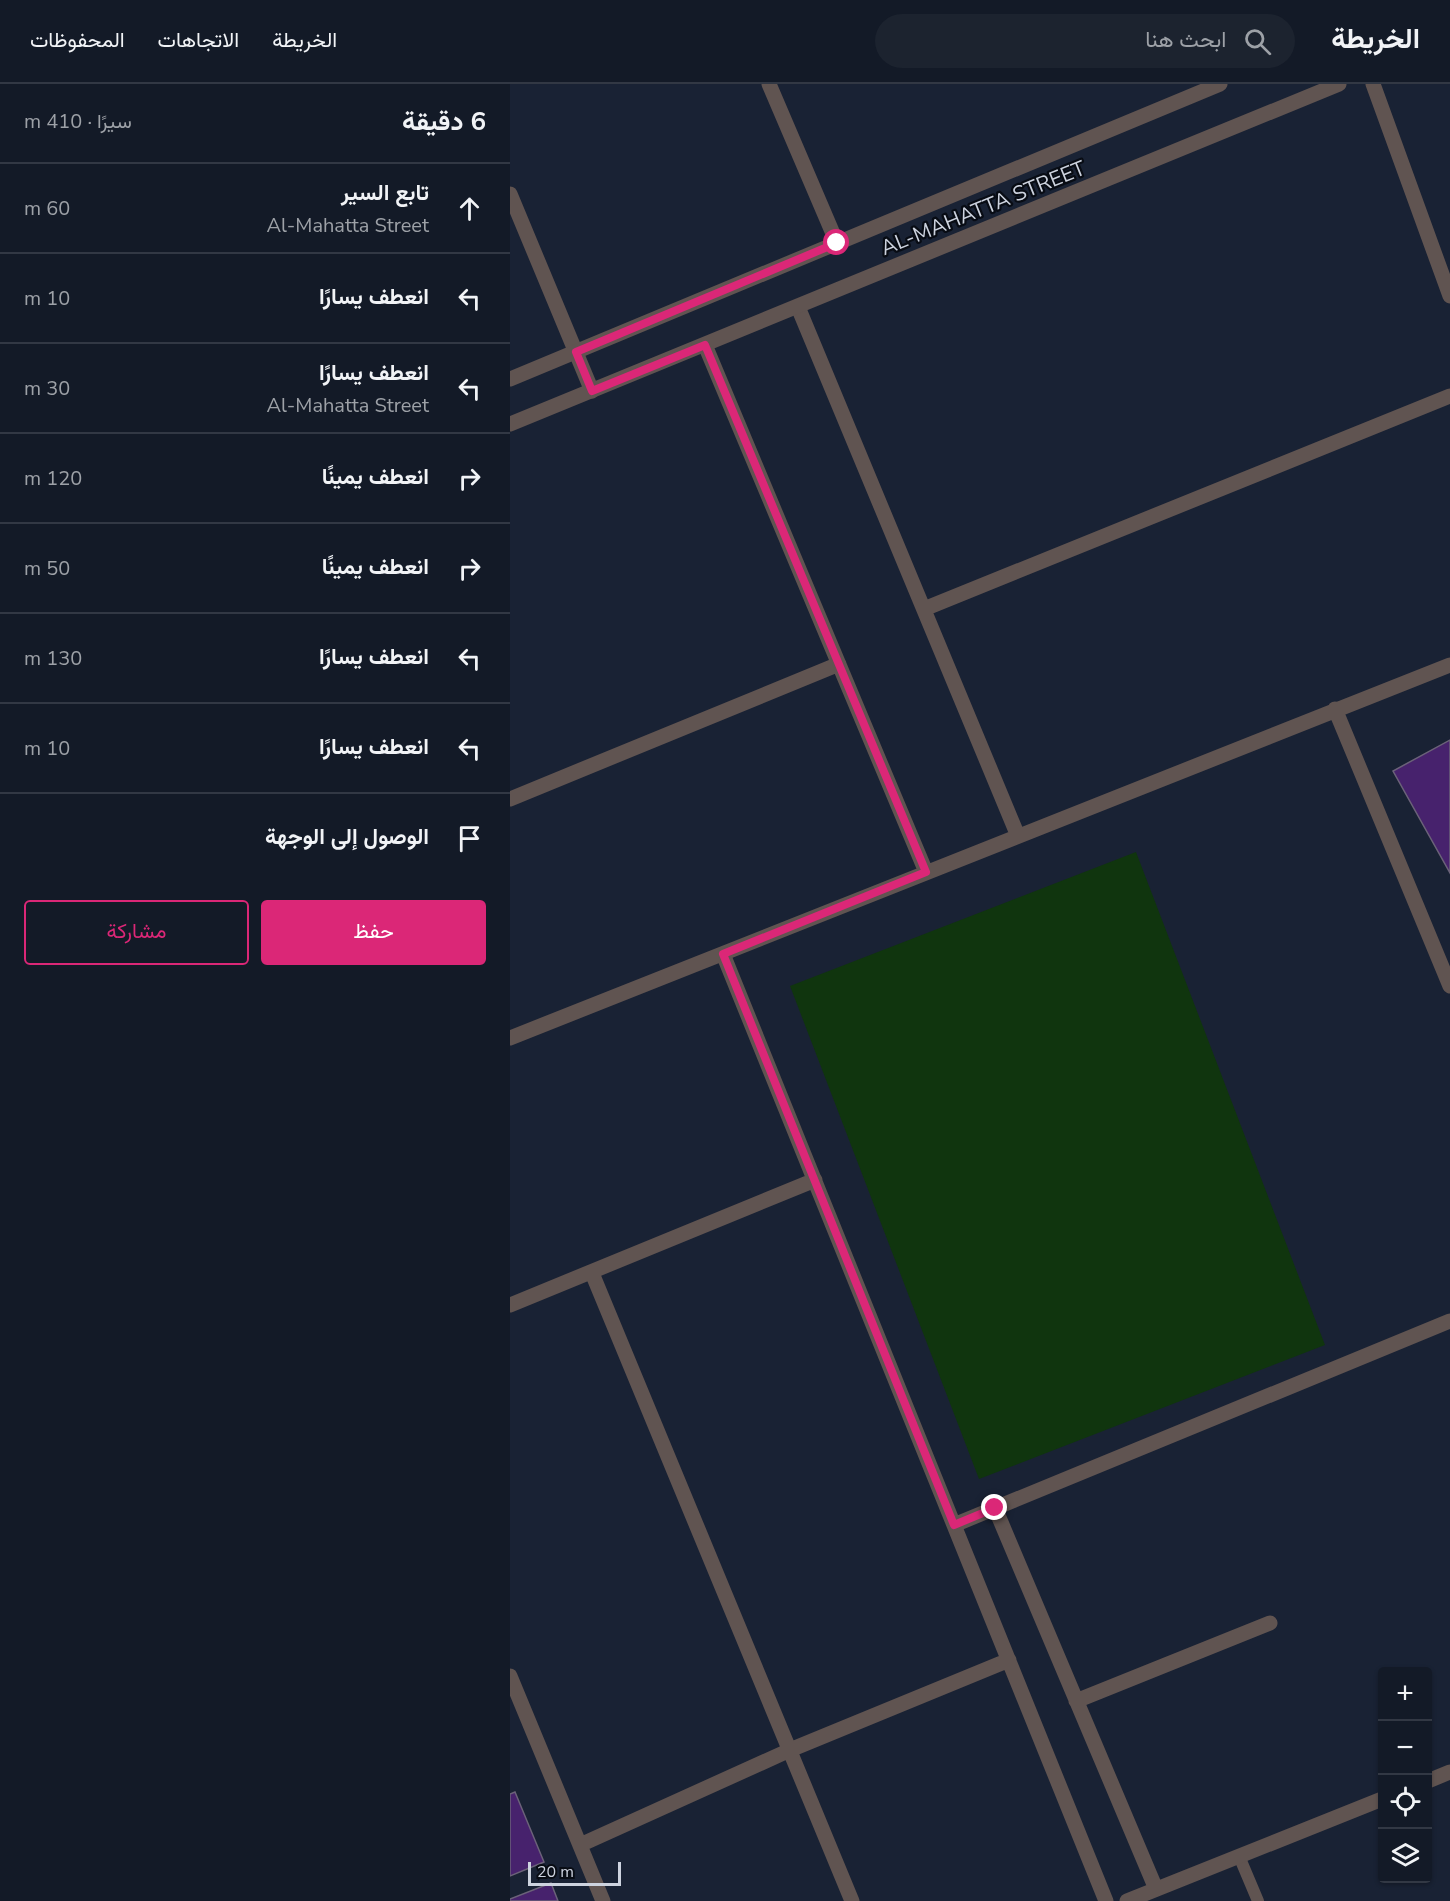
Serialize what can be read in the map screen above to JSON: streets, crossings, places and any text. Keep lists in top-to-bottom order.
{
  "streets": {
    "street": ["AL-MAHATTA STREET"]
  },
  "scale_bar": "20 m",
  "page": {
    "header": "الخريطة",
    "search": "ابحث هنا",
    "nav": ["الخريطة", "الاتجاهات", "المحفوظات"],
    "heading": ["6 دقيقة", "سيرًا · 410 m"],
    "list": [
      ["تابع السير", "Al-Mahatta Street", "60 m"],
      ["انعطف يسارًا", "10 m"],
      ["انعطف يسارًا", "Al-Mahatta Street", "30 m"],
      ["انعطف يمينًا", "120 m"],
      ["انعطف يمينًا", "50 m"],
      ["انعطف يسارًا", "130 m"],
      ["انعطف يسارًا", "10 m"],
      "الوصول إلى الوجهة"
    ],
    "buttons": ["حفظ", "مشاركة"],
    "map_buttons": ["+", "−"],
    "scale": "20 m"
  }
}
